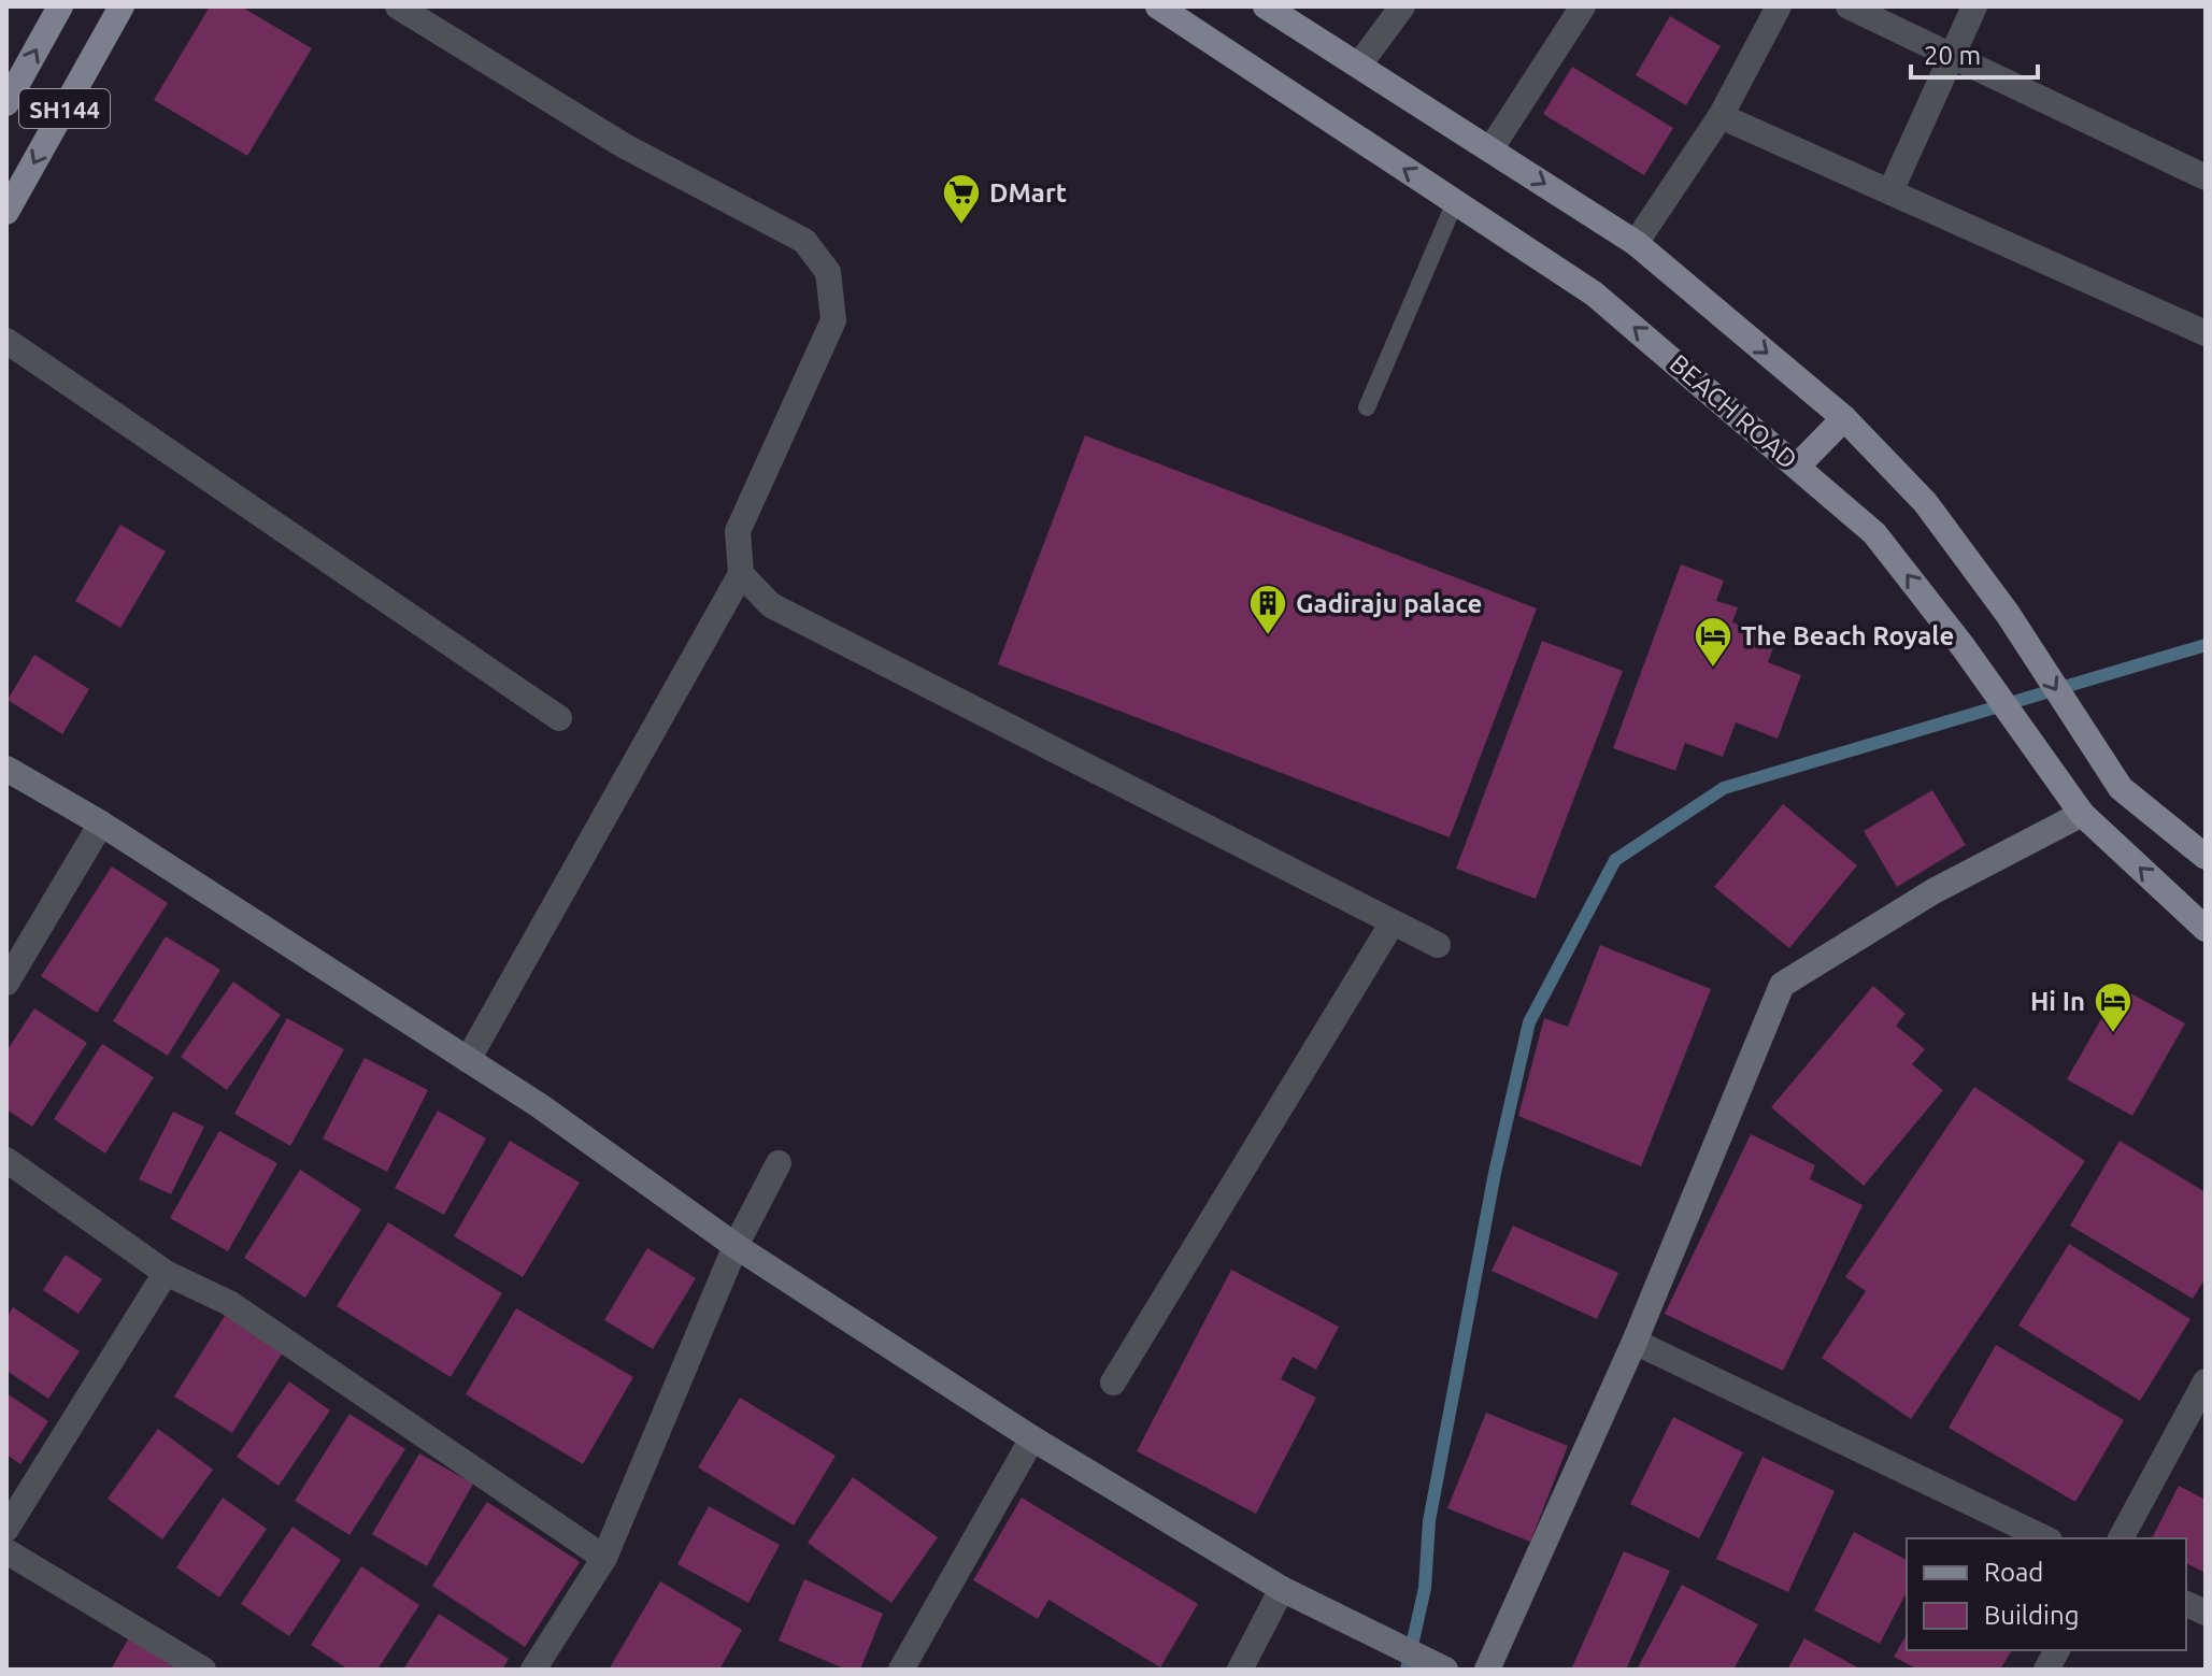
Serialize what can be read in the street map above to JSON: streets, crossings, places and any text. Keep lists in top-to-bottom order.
{
  "streets": {
    "main road": ["SH144", "BEACH ROAD"]
  },
  "places": {
    "supermarket": ["DMart"],
    "building": ["Gadiraju palace"],
    "hotel": ["The Beach Royale", "Hi In"]
  },
  "legend": ["Road", "Building"],
  "scale_bar": "20 m"
}
